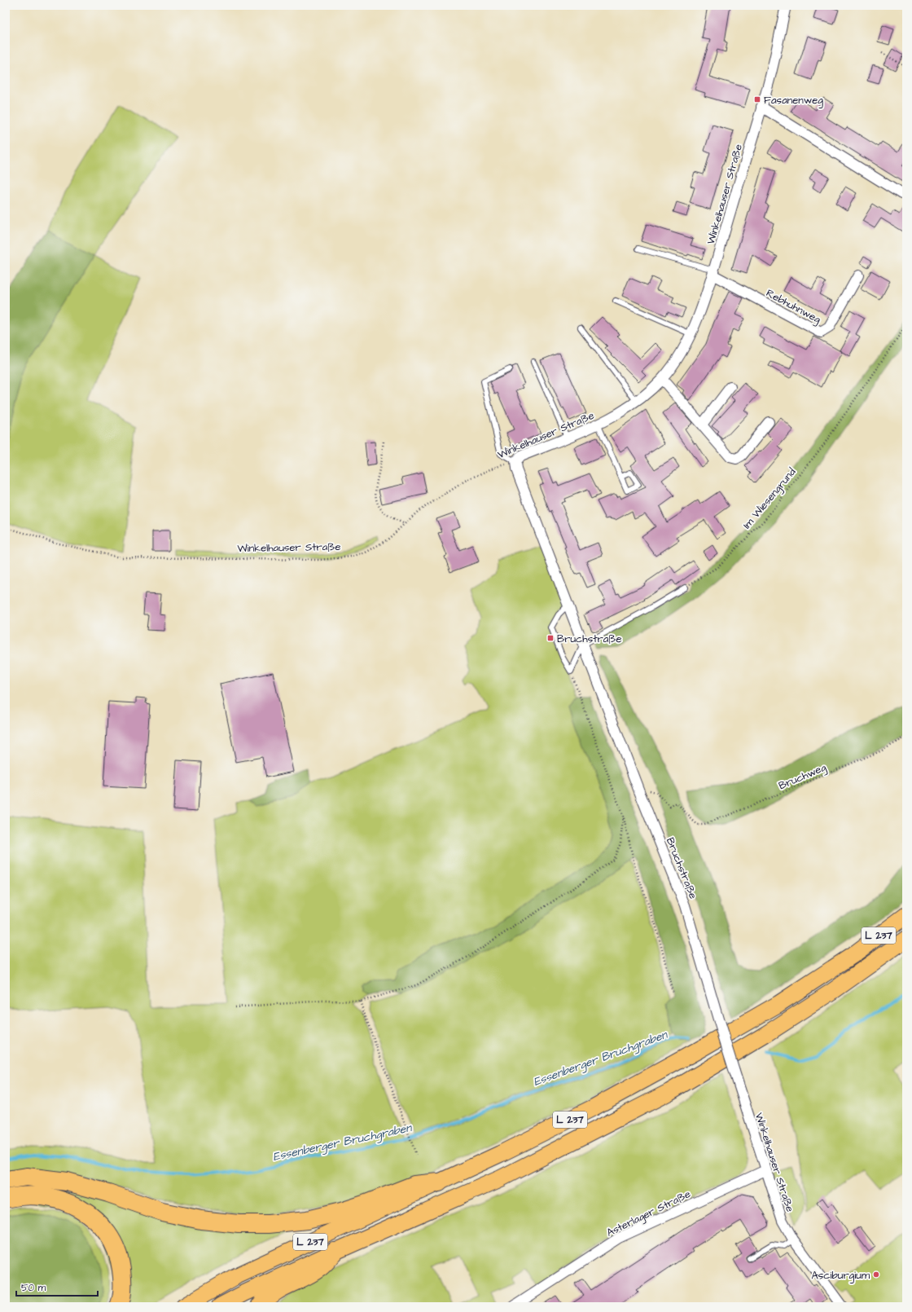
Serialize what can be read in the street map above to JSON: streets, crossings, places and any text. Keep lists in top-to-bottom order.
{
  "streets": {
    "highway": ["L 237"],
    "street": [
      "Winkelhauser Straße",
      "Rebhuhnweg",
      "Bruchstraße",
      "Asterlager Straße"
    ],
    "path": ["Im Wiesengrund", "Bruchweg"]
  },
  "crossings": [
    ["Winkelhauser Straße", "Rebhuhnweg"],
    ["Winkelhauser Straße", "Bruchstraße"],
    ["Winkelhauser Straße", "Asterlager Straße"],
    ["Bruchweg", "Bruchstraße"]
  ],
  "water": ["Essenberger Bruchgraben"],
  "places": {
    "transit": ["Fasanenweg", "Bruchstraße"],
    "other": ["Asciburgium"]
  },
  "scale_bar": "50 m"
}
